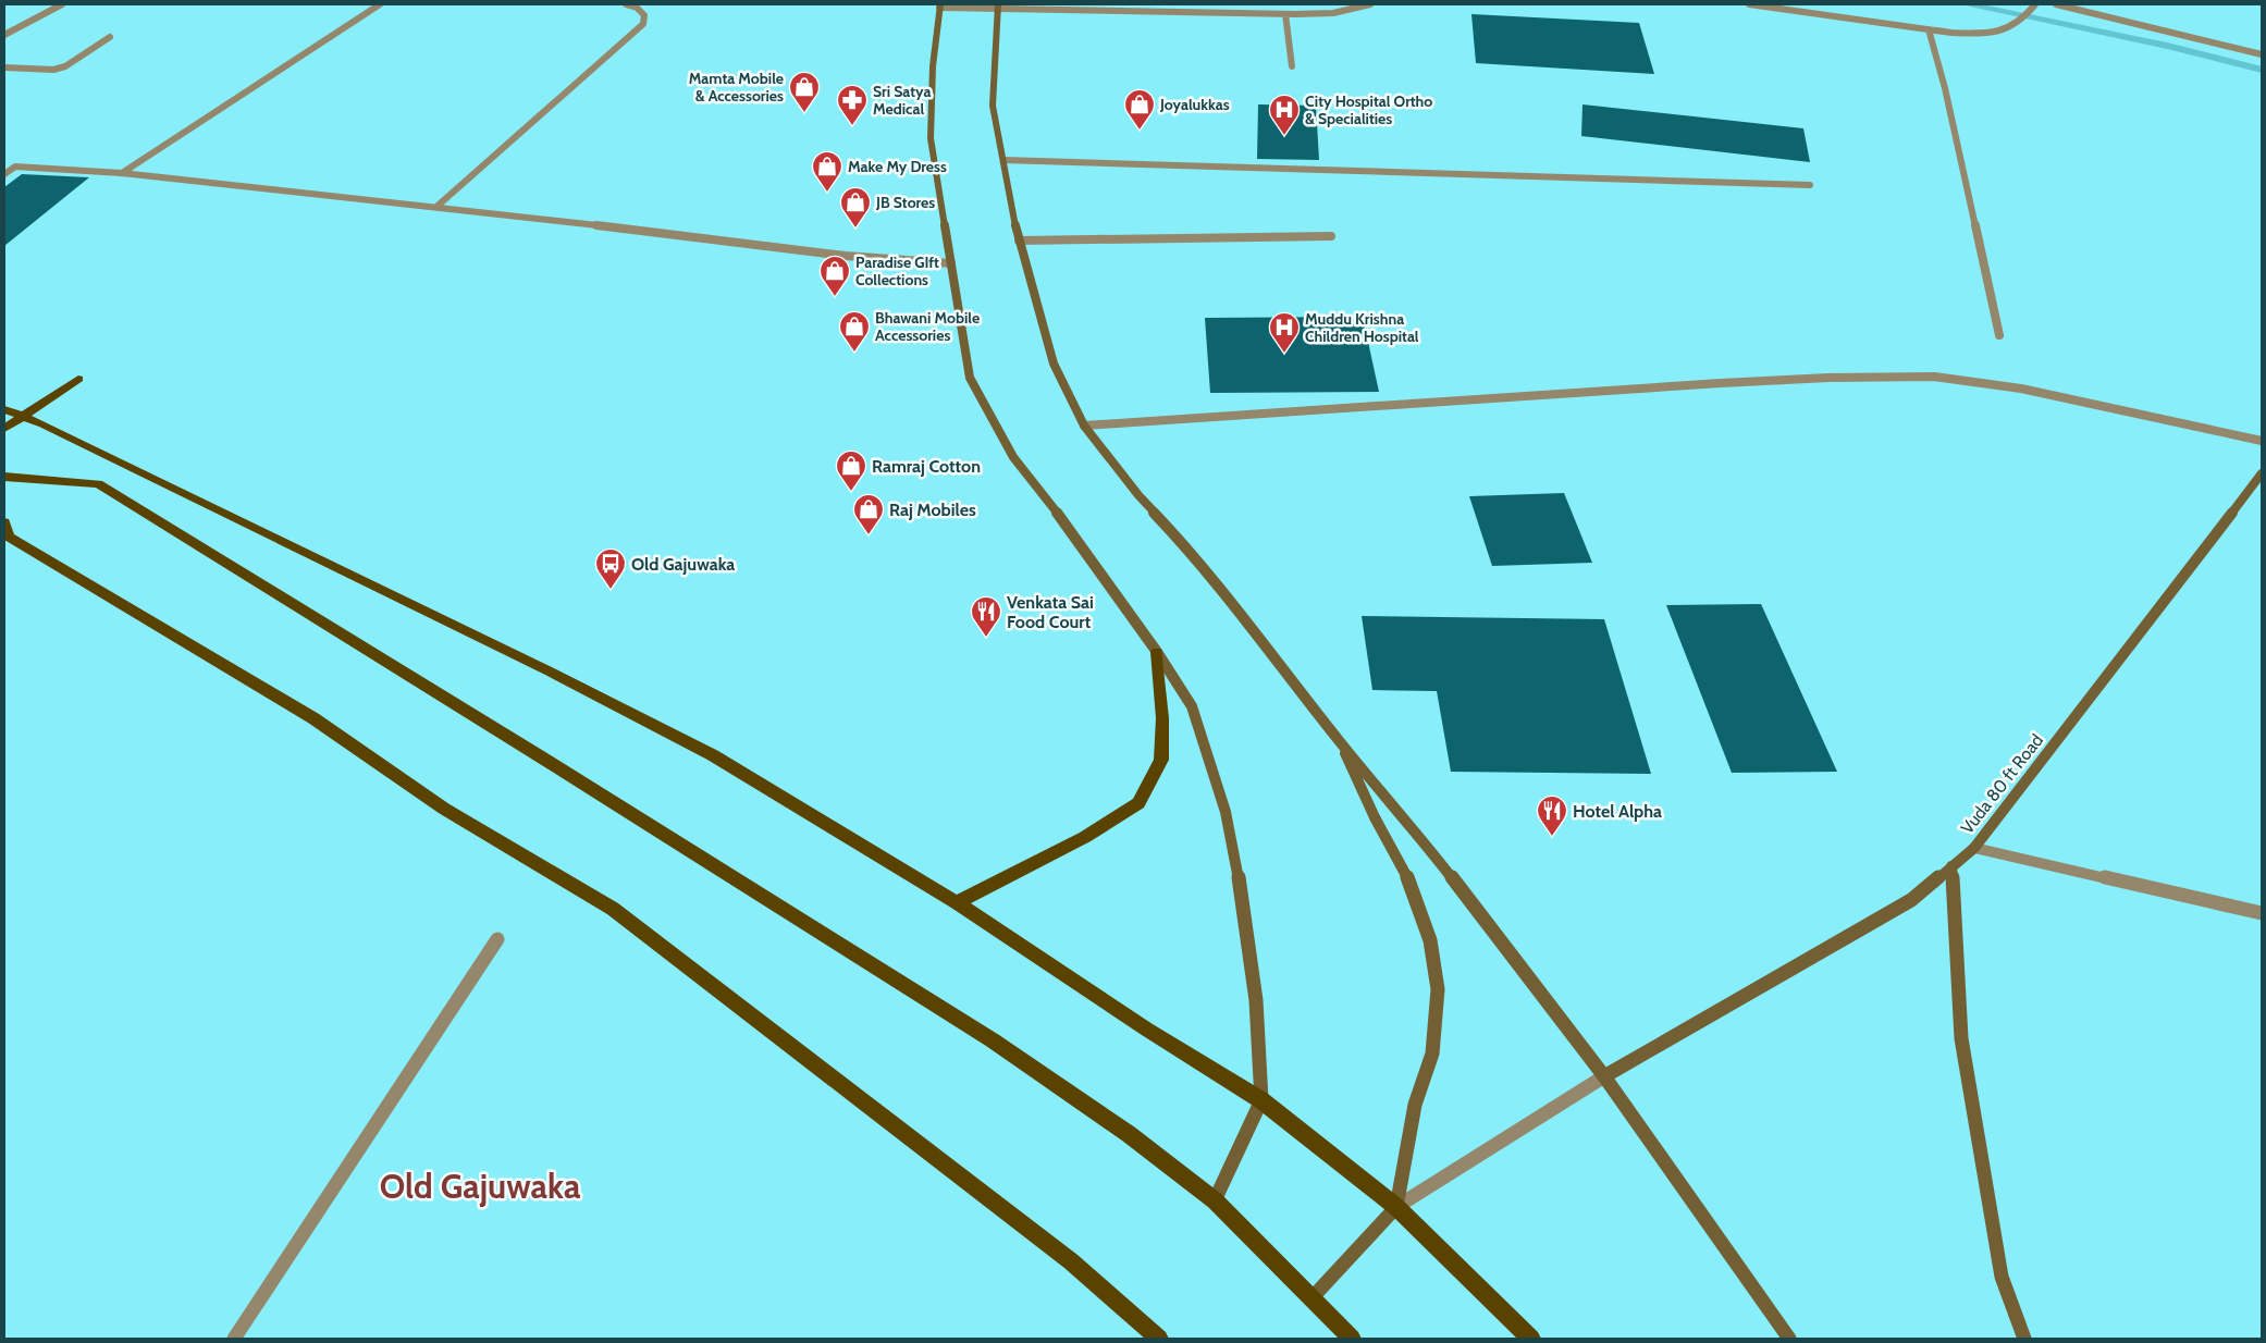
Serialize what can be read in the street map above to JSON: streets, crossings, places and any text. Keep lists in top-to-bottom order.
{
  "streets": {
    "main road": ["Vuda 80 ft Road"]
  },
  "districts": ["Old Gajuwaka"],
  "places": {
    "shop": [
      "Mamta Mobile & Accessories",
      "Joyalukkas",
      "Make My Dress",
      "JB Stores",
      "Paradise GIft Collections",
      "Bhawani Mobile Accessories",
      "Ramraj Cotton",
      "Raj Mobiles"
    ],
    "pharmacy": ["Sri Satya Medical"],
    "hospital": ["City Hospital Ortho & Specialities", "Muddu Krishna Children Hospital"],
    "bus stop": ["Old Gajuwaka"],
    "restaurant": ["Venkata Sai Food Court", "Hotel Alpha"]
  }
}
